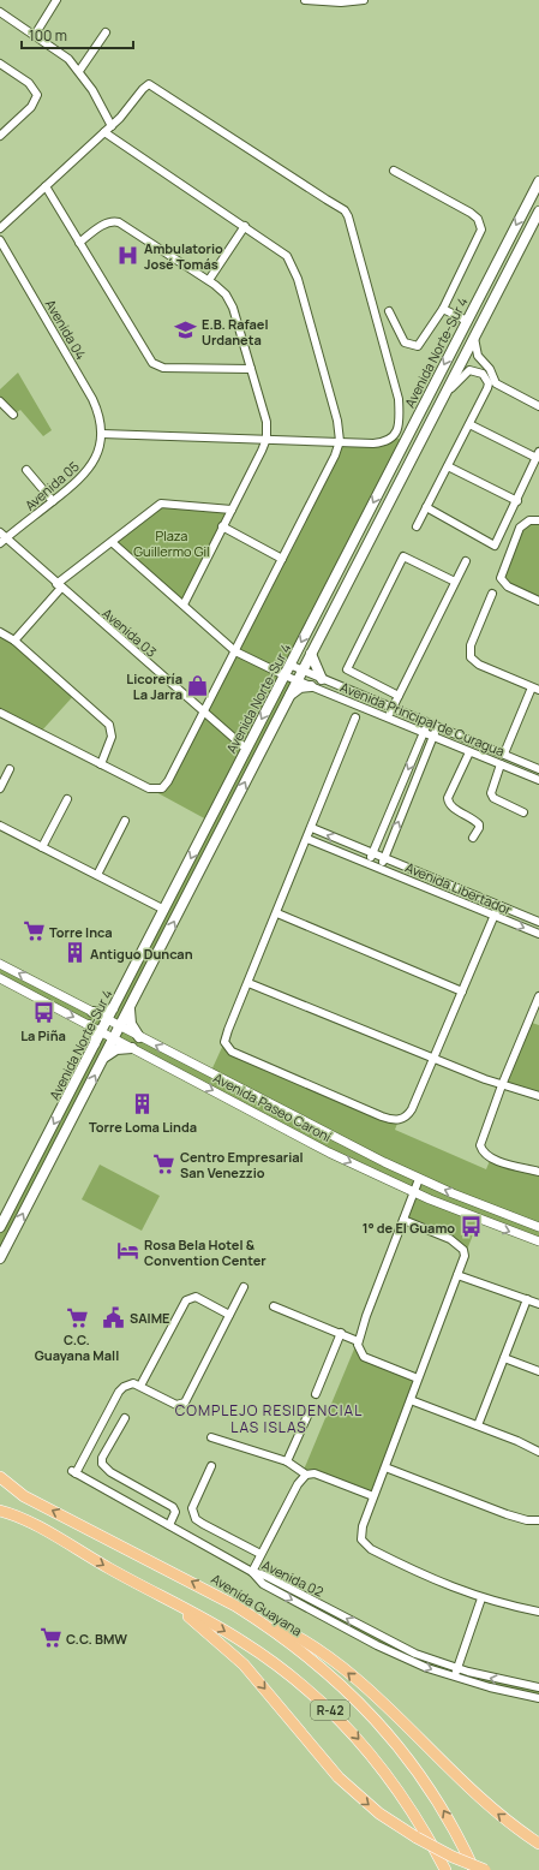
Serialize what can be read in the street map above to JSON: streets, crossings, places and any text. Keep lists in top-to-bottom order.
{
  "streets": {
    "main road": ["Avenida Norte-Sur 4", "Avenida Guayana", "R-42"],
    "street": [
      "Avenida 04",
      "Avenida 05",
      "Avenida 03",
      "Avenida Principal de Curagua",
      "Avenida Libertador",
      "Avenida Paseo Caroní",
      "Avenida 02"
    ]
  },
  "crossings": [
    ["Avenida 04", "Avenida 05"],
    ["Avenida Norte-Sur 4", "Avenida 03"],
    ["Avenida Norte-Sur 4", "Avenida Principal de Curagua"],
    ["Avenida Norte-Sur 4", "Avenida Paseo Caroní"],
    ["Avenida 05", "Avenida 03"]
  ],
  "districts": ["COMPLEJO RESIDENCIAL LAS ISLAS"],
  "parks": ["Plaza Guillermo Gil"],
  "places": {
    "hospital": ["Ambulatorio José Tomás"],
    "school or university": ["E.B. Rafael Urdaneta"],
    "shop": ["Licorería La Jarra"],
    "supermarket": [
      "Torre Inca",
      "Centro Empresarial San Venezzio",
      "C.C. Guayana Mall",
      "C.C. BMW"
    ],
    "building": ["Antiguo Duncan", "Torre Loma Linda"],
    "bus stop": ["La Piña", "1° de El Guamo"],
    "hotel": ["Rosa Bela Hotel & Convention Center"],
    "public building": ["SAIME"]
  },
  "scale_bar": "100 m"
}
